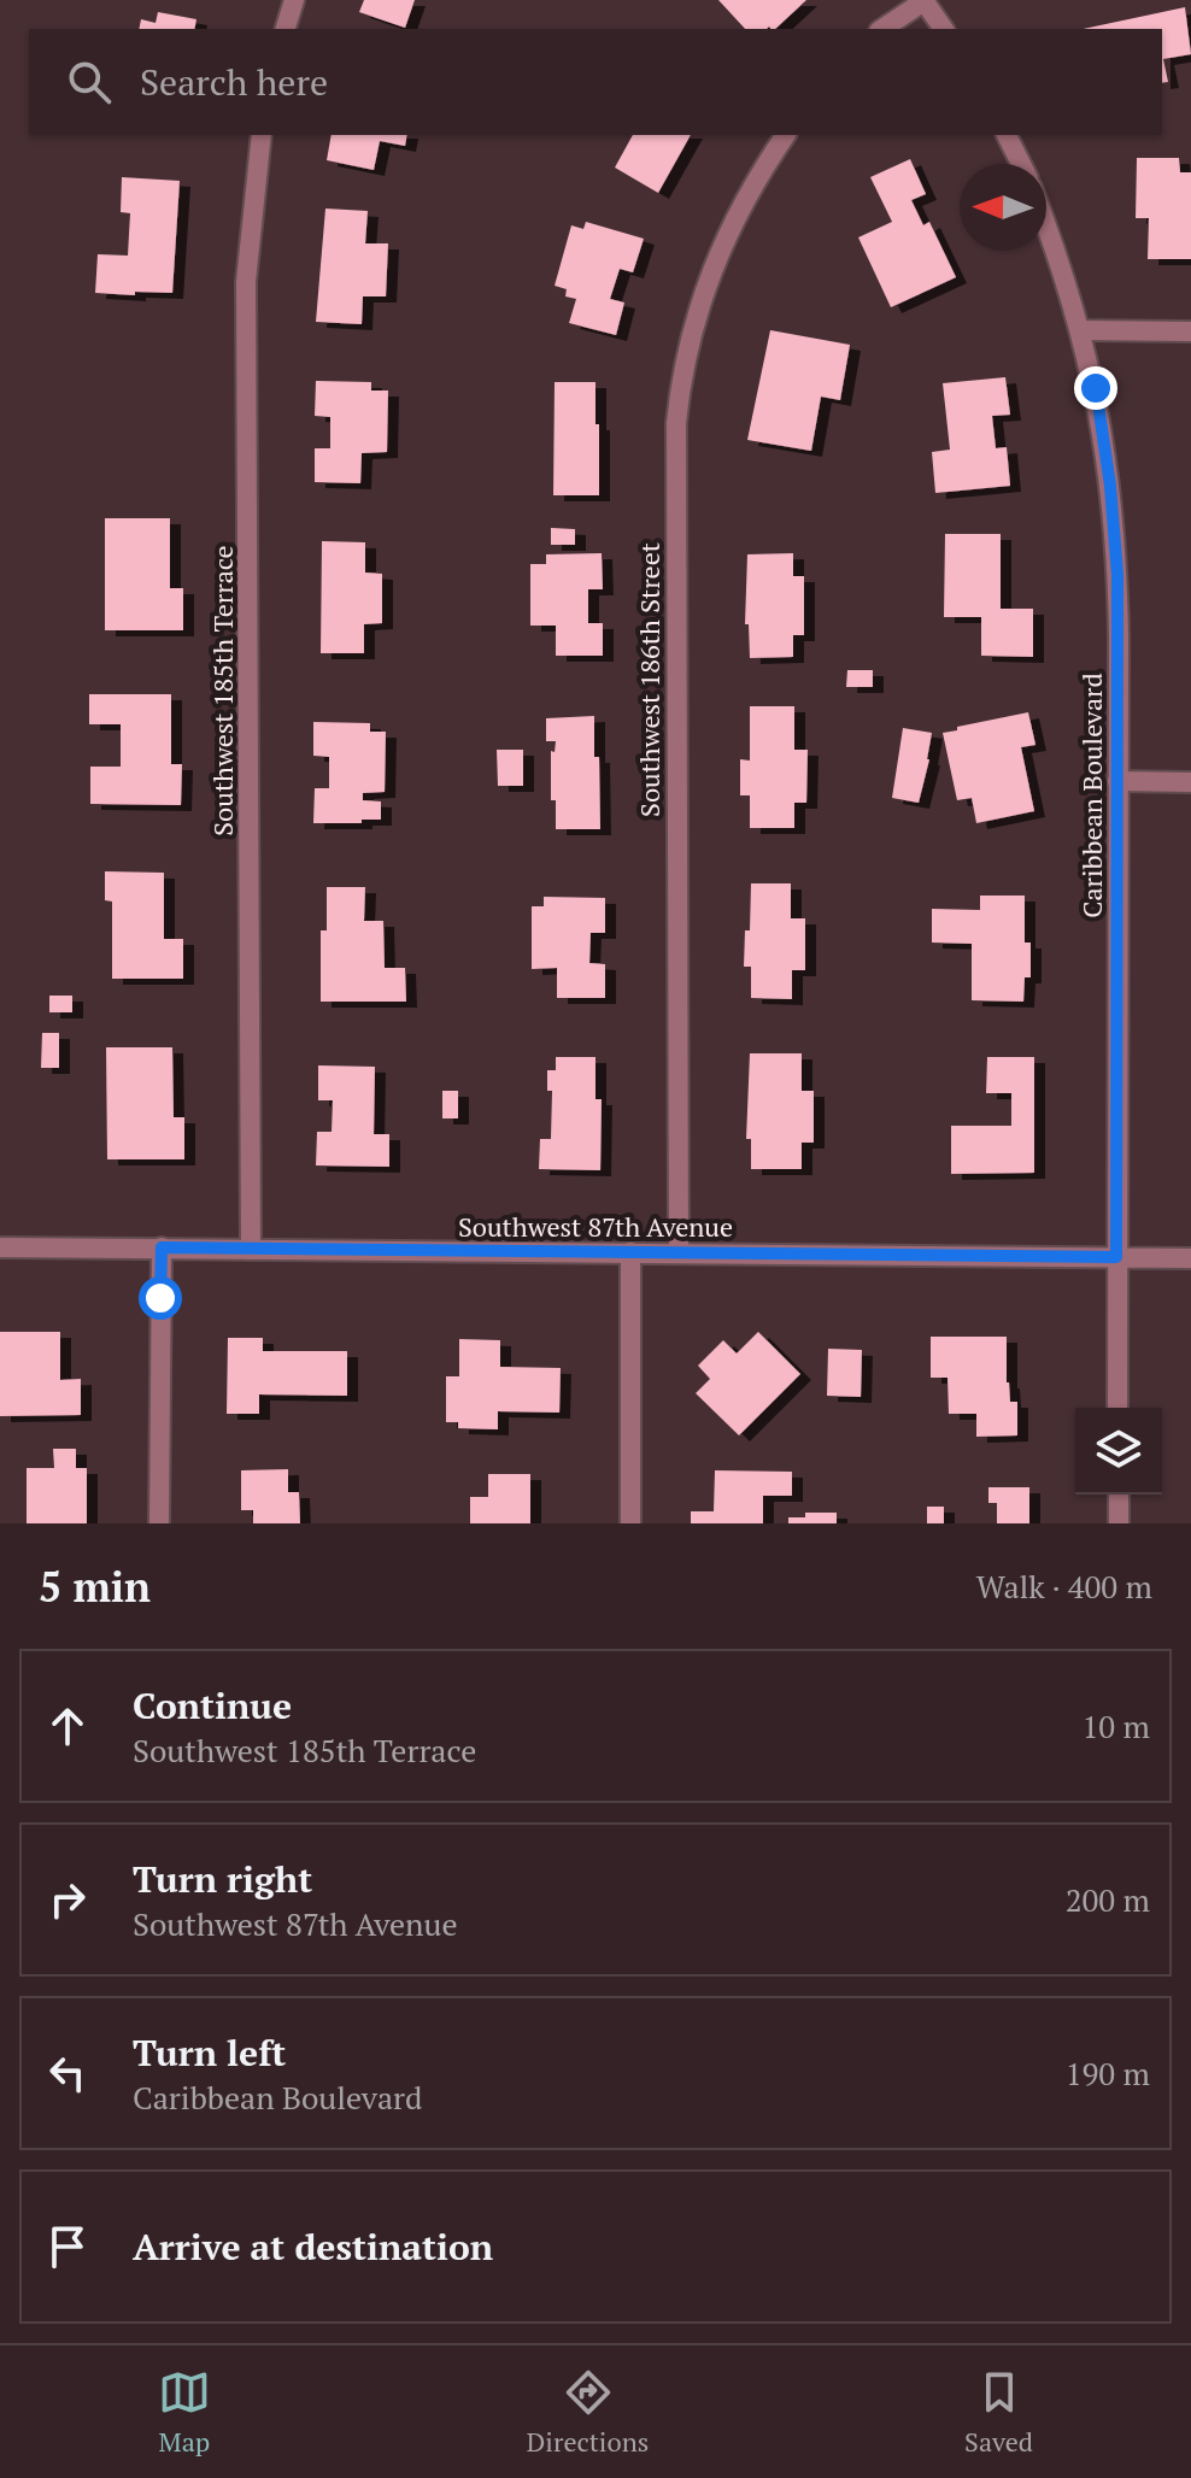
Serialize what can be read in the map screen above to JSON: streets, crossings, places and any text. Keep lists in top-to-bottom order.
{
  "streets": {
    "street": [
      "Southwest 186th Street",
      "Southwest 185th Terrace",
      "Caribbean Boulevard",
      "Southwest 87th Avenue"
    ]
  },
  "crossings": [
    ["Southwest 186th Street", "Southwest 87th Avenue"],
    ["Southwest 185th Terrace", "Southwest 87th Avenue"],
    ["Caribbean Boulevard", "Southwest 87th Avenue"]
  ],
  "north": "left",
  "page": {
    "search": "Search here",
    "heading": ["5 min", "Walk · 400 m"],
    "list": [
      ["Continue", "Southwest 185th Terrace", "10 m"],
      ["Turn right", "Southwest 87th Avenue", "200 m"],
      ["Turn left", "Caribbean Boulevard", "190 m"],
      "Arrive at destination"
    ],
    "nav": ["Map", "Directions", "Saved"]
  }
}
